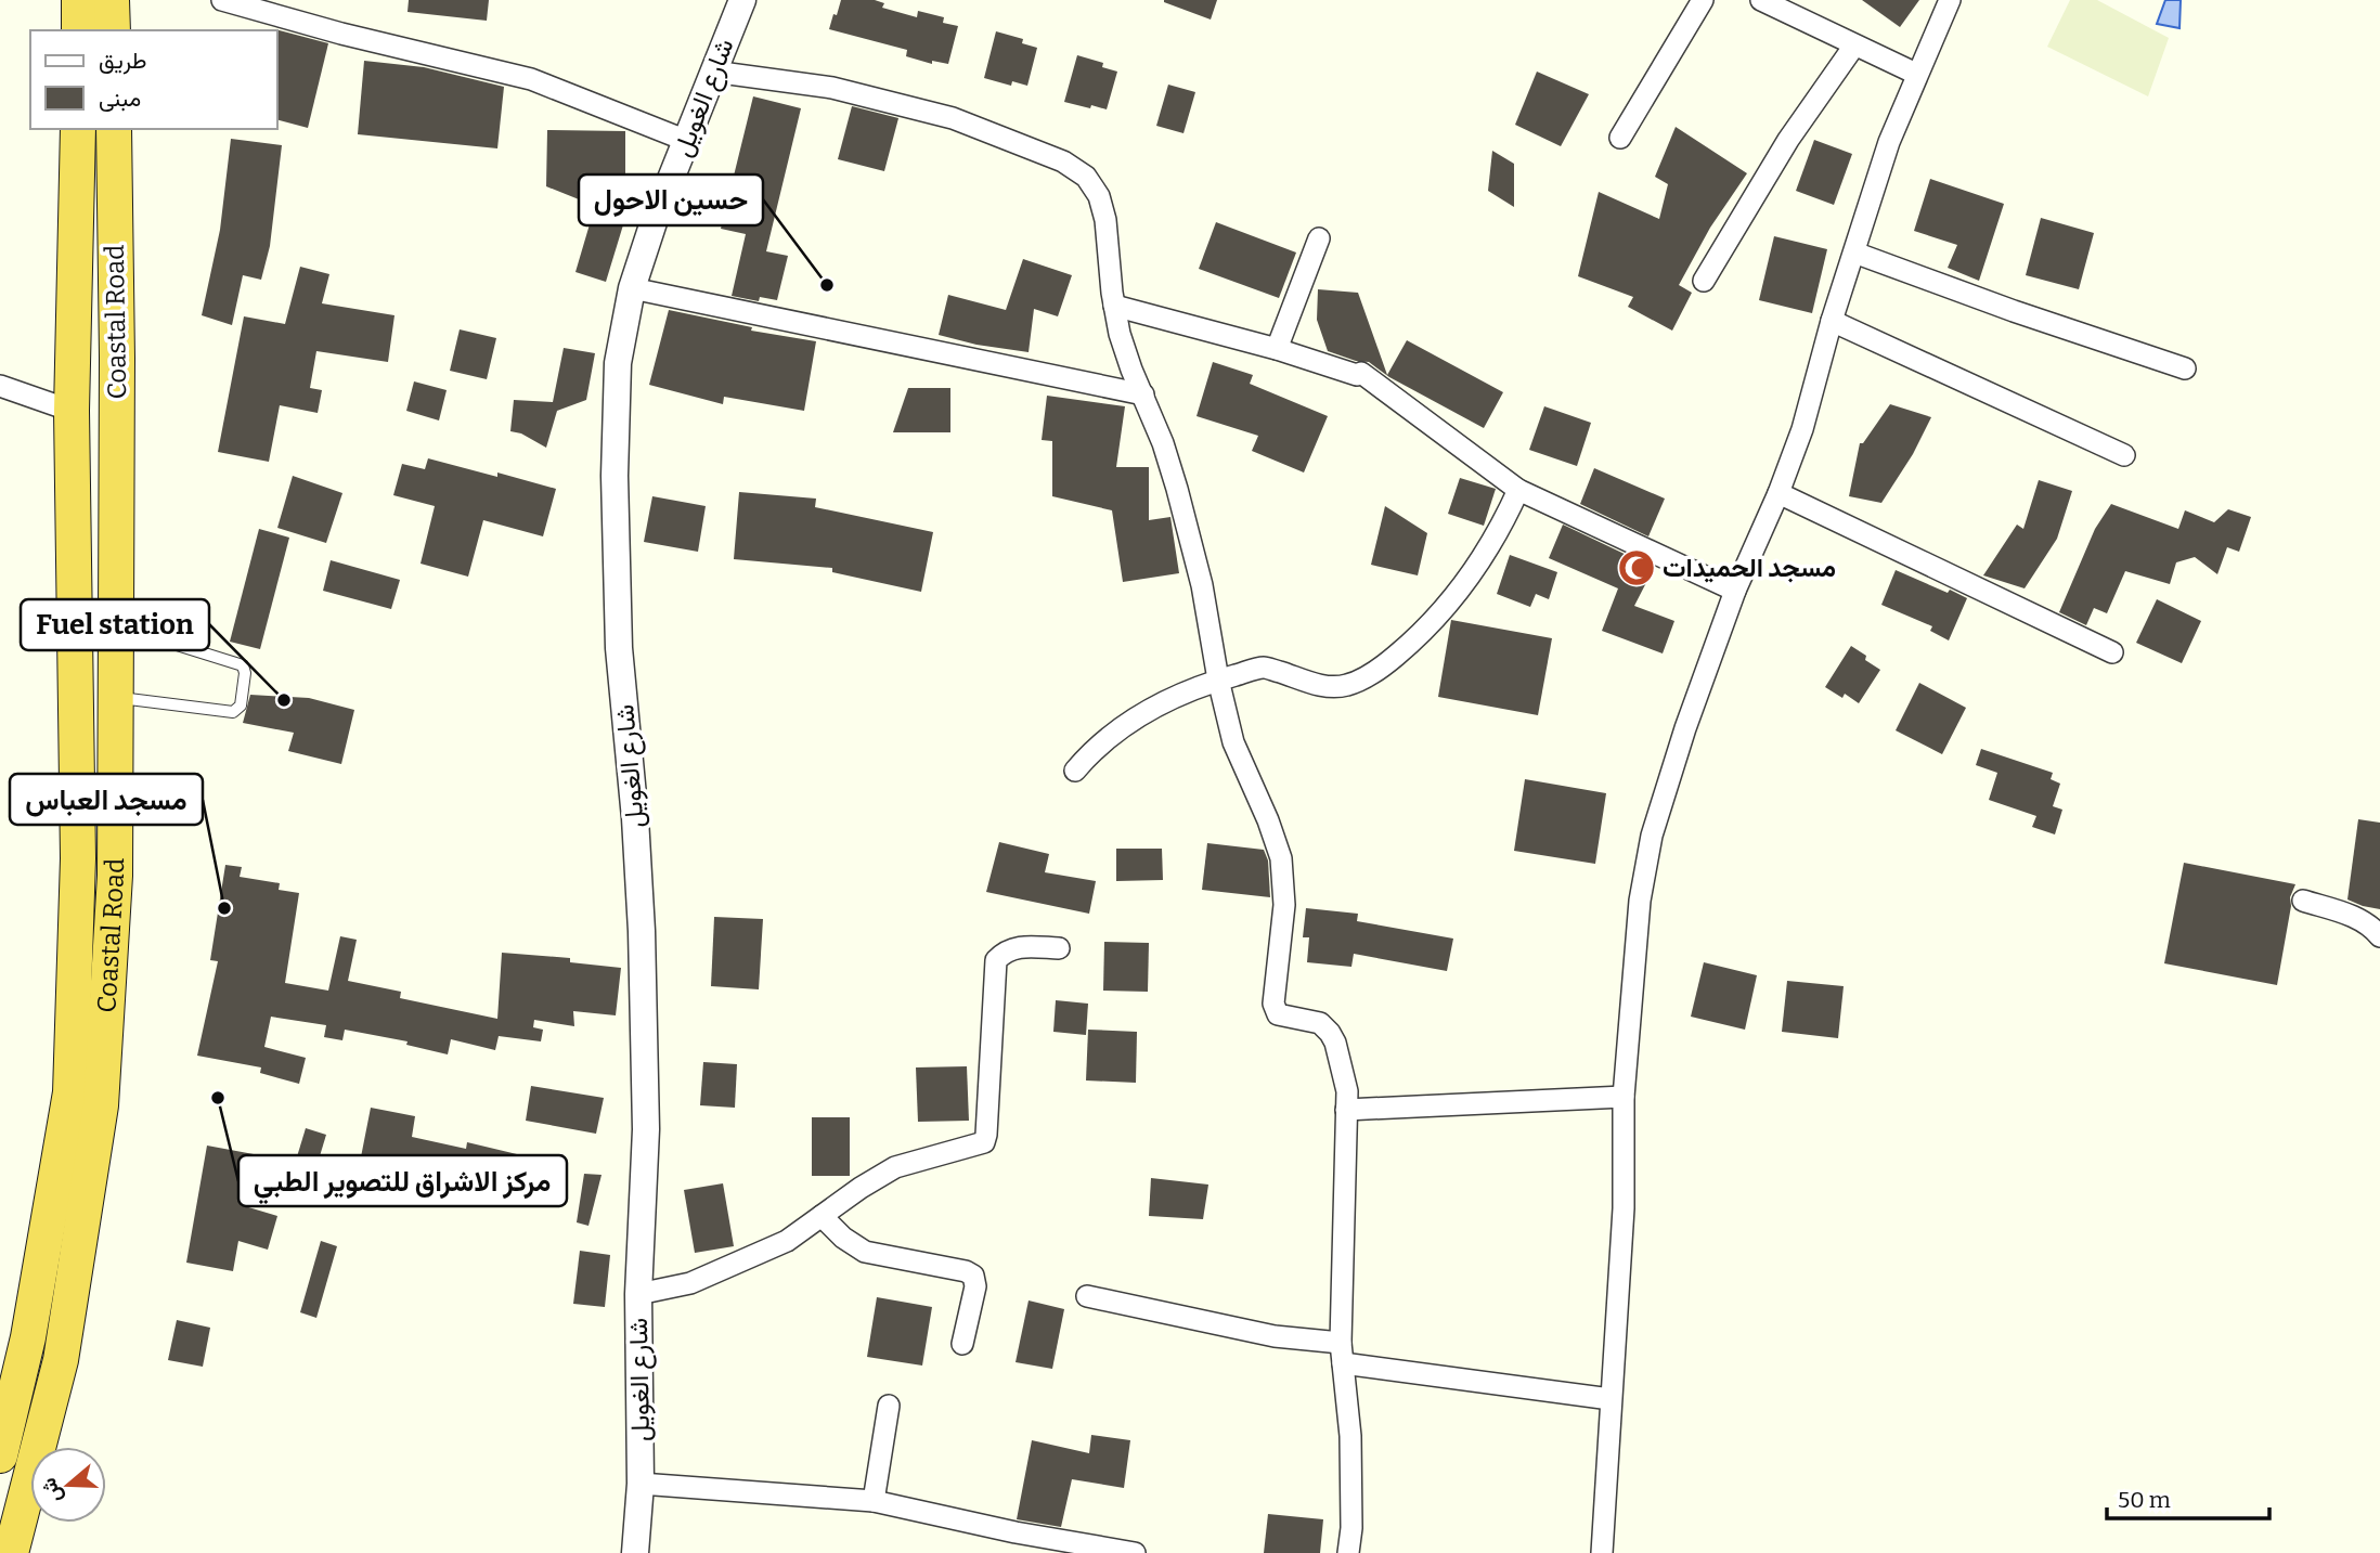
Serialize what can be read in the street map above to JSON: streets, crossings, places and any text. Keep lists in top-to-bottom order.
{
  "streets": {
    "highway": ["Coastal Road"],
    "street": ["شارع الغويل"]
  },
  "places": {
    "other": [
      "حسين الاحول",
      "Fuel station",
      "مسجد العباس",
      "مركز الاشراق للتصوير الطبي"
    ],
    "mosque": ["مسجد الحميدات"]
  },
  "legend": ["طريق", "مبنى"],
  "scale_bar": "50 m",
  "north": "left"
}
